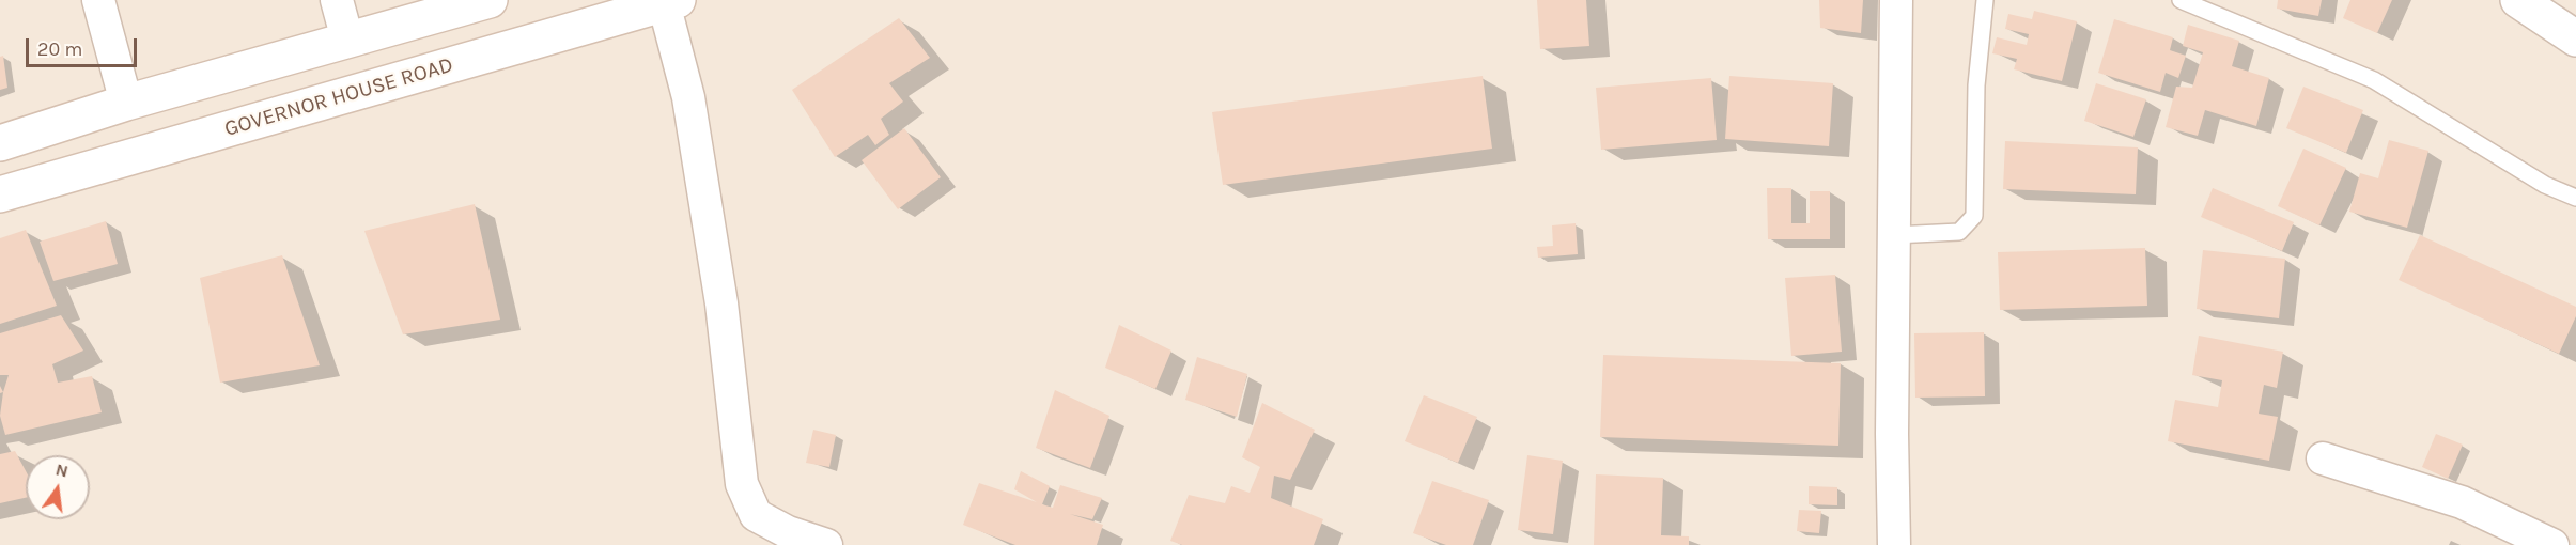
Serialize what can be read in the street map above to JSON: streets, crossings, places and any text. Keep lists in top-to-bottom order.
{
  "streets": {
    "main road": ["GOVERNOR HOUSE ROAD"]
  },
  "scale_bar": "20 m",
  "north": "top"
}
